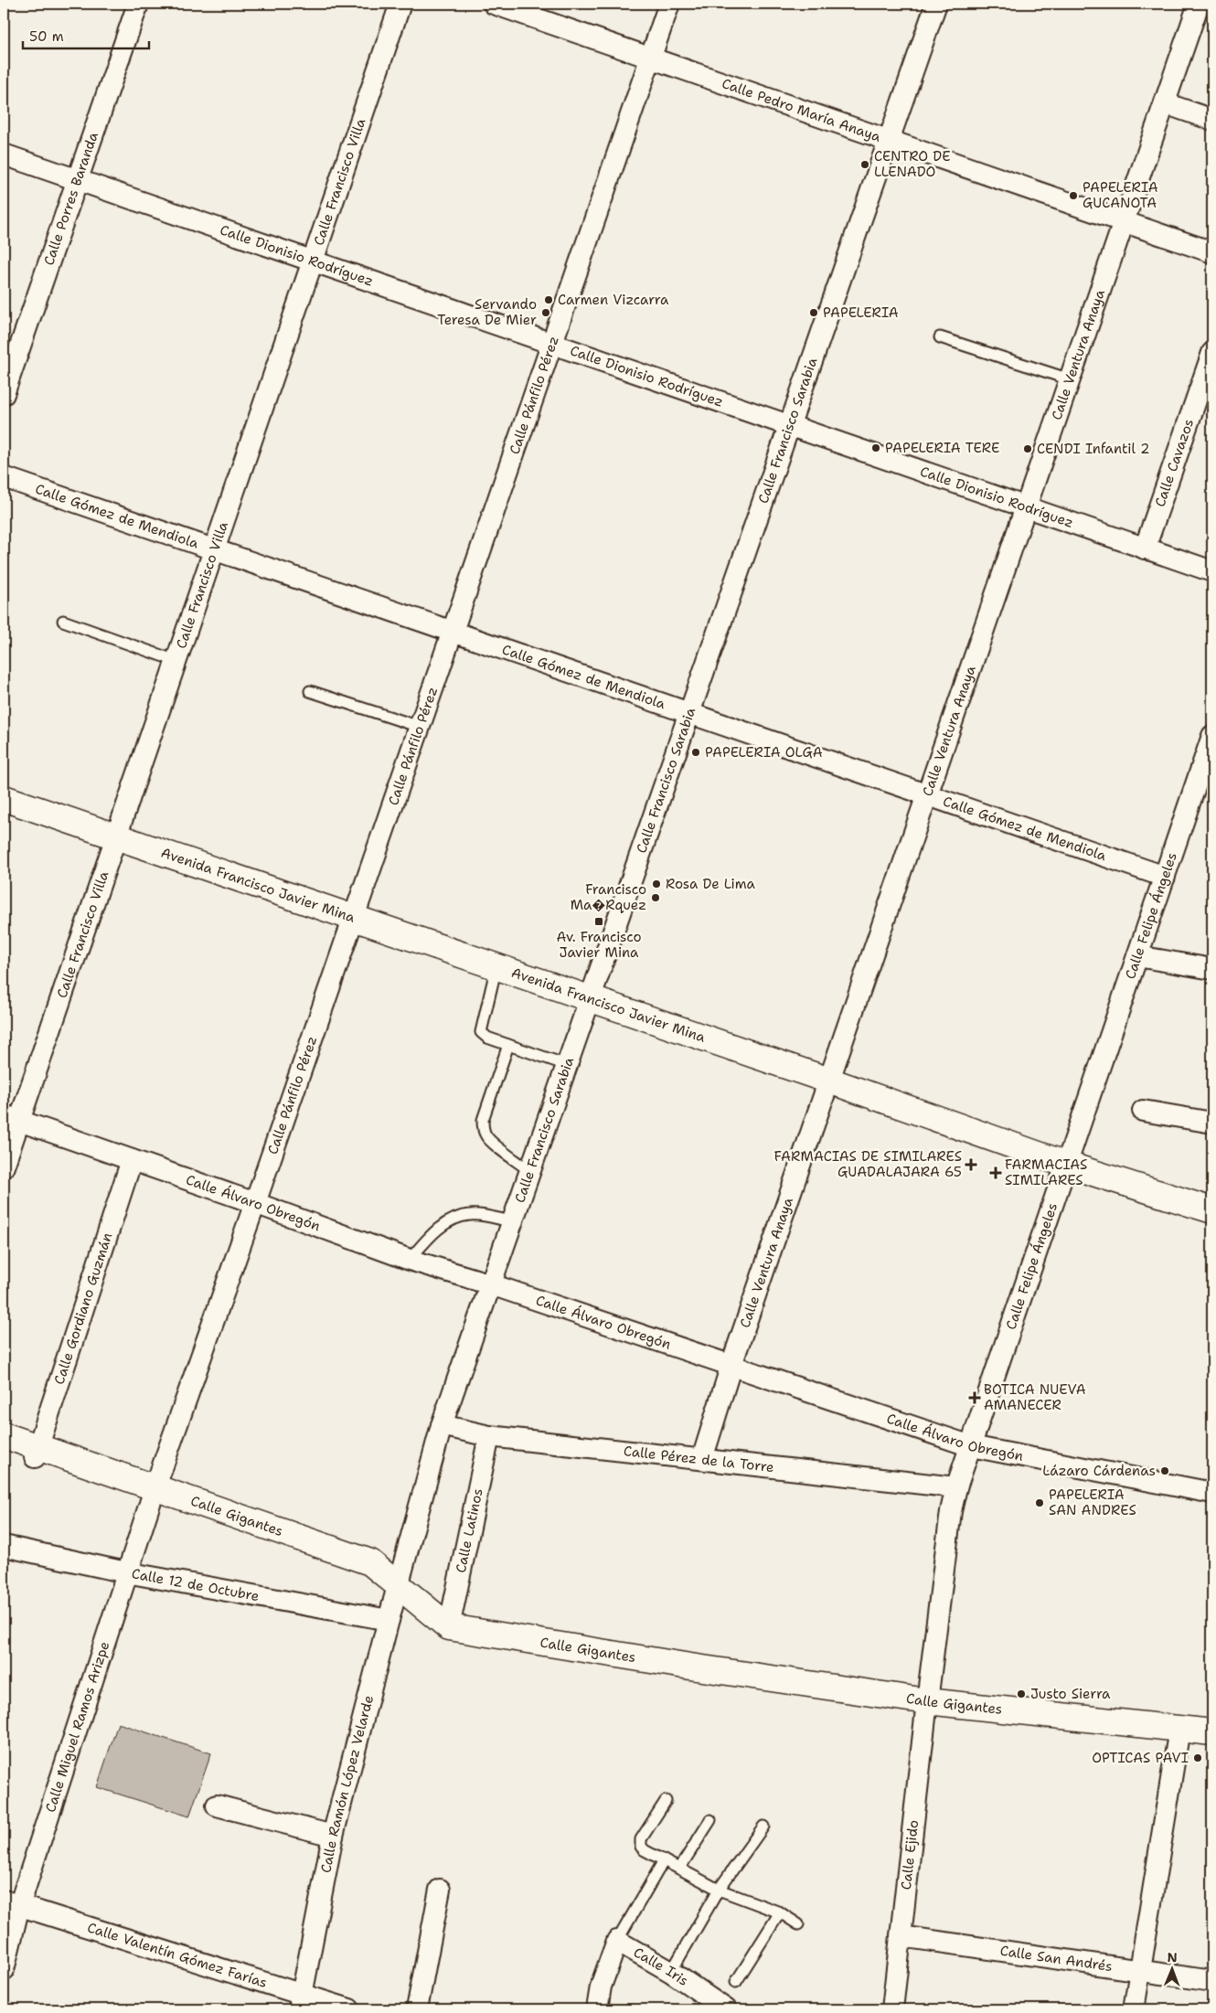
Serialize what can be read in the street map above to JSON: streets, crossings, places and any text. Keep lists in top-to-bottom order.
{
  "streets": {
    "main road": ["Avenida Francisco Javier Mina", "Calle Gigantes"],
    "street": [
      "Calle Pedro María Anaya",
      "Calle Francisco Villa",
      "Calle Porres Baranda",
      "Calle Dionisio Rodríguez",
      "Calle Ventura Anaya",
      "Calle Pánfilo Pérez",
      "Calle Francisco Sarabia",
      "Calle Cavazos",
      "Calle Gómez de Mendiola",
      "Calle Felipe Ángeles",
      "Calle Álvaro Obregón",
      "Calle Gordiano Guzmán",
      "Calle Pérez de la Torre",
      "Calle Latinos",
      "Calle 12 de Octubre",
      "Calle Miguel Ramos Arizpe",
      "Calle Ramón López Velarde",
      "Calle Ejido",
      "Calle Valentín Gómez Farías",
      "Calle San Andrés",
      "Calle Iris"
    ]
  },
  "crossings": [
    ["Calle Pedro María Anaya", "Calle Ventura Anaya"],
    ["Calle Pedro María Anaya", "Calle Pánfilo Pérez"],
    ["Calle Pedro María Anaya", "Calle Francisco Sarabia"],
    ["Calle Francisco Villa", "Calle Dionisio Rodríguez"],
    ["Calle Francisco Villa", "Calle Gómez de Mendiola"],
    ["Calle Francisco Villa", "Avenida Francisco Javier Mina"],
    ["Calle Francisco Villa", "Calle Álvaro Obregón"],
    ["Calle Porres Baranda", "Calle Dionisio Rodríguez"],
    ["Calle Dionisio Rodríguez", "Calle Ventura Anaya"],
    ["Calle Dionisio Rodríguez", "Calle Pánfilo Pérez"],
    ["Calle Dionisio Rodríguez", "Calle Francisco Sarabia"],
    ["Calle Dionisio Rodríguez", "Calle Cavazos"],
    ["Calle Ventura Anaya", "Calle Gómez de Mendiola"],
    ["Calle Ventura Anaya", "Avenida Francisco Javier Mina"],
    ["Calle Ventura Anaya", "Calle Álvaro Obregón"],
    ["Calle Ventura Anaya", "Calle Pérez de la Torre"],
    ["Calle Pánfilo Pérez", "Calle Gómez de Mendiola"],
    ["Calle Pánfilo Pérez", "Avenida Francisco Javier Mina"],
    ["Calle Pánfilo Pérez", "Calle Álvaro Obregón"],
    ["Calle Pánfilo Pérez", "Calle Gigantes"],
    ["Calle Pánfilo Pérez", "Calle Miguel Ramos Arizpe"],
    ["Calle Francisco Sarabia", "Calle Gómez de Mendiola"],
    ["Calle Francisco Sarabia", "Avenida Francisco Javier Mina"],
    ["Calle Francisco Sarabia", "Calle Álvaro Obregón"],
    ["Calle Francisco Sarabia", "Calle Pérez de la Torre"],
    ["Calle Francisco Sarabia", "Calle Ramón López Velarde"],
    ["Calle Gómez de Mendiola", "Calle Felipe Ángeles"],
    ["Avenida Francisco Javier Mina", "Calle Felipe Ángeles"],
    ["Calle Felipe Ángeles", "Calle Álvaro Obregón"],
    ["Calle Felipe Ángeles", "Calle Pérez de la Torre"],
    ["Calle Felipe Ángeles", "Calle Gigantes"],
    ["Calle Felipe Ángeles", "Calle Ejido"],
    ["Calle Álvaro Obregón", "Calle Gordiano Guzmán"],
    ["Calle Gordiano Guzmán", "Calle Gigantes"],
    ["Calle Pérez de la Torre", "Calle Latinos"],
    ["Calle Gigantes", "Calle Latinos"],
    ["Calle Gigantes", "Calle Miguel Ramos Arizpe"],
    ["Calle Gigantes", "Calle Ramón López Velarde"],
    ["Calle Gigantes", "Calle Ejido"],
    ["Calle 12 de Octubre", "Calle Miguel Ramos Arizpe"],
    ["Calle 12 de Octubre", "Calle Ramón López Velarde"],
    ["Calle Miguel Ramos Arizpe", "Calle Valentín Gómez Farías"],
    ["Calle Ramón López Velarde", "Calle Valentín Gómez Farías"],
    ["Calle Ejido", "Calle San Andrés"]
  ],
  "places": {
    "other": [
      "CENTRO DE LLENADO",
      "PAPELERIA GUCANOTA",
      "Carmen Vizcarra",
      "Servando Teresa De Mier",
      "PAPELERIA",
      "PAPELERIA TERE",
      "CENDI Infantil 2",
      "PAPELERIA OLGA",
      "Rosa De Lima",
      "Francisco Ma�Rquez",
      "Lázaro Cárdenas",
      "PAPELERIA SAN ANDRES",
      "Justo Sierra",
      "OPTICAS PAVI"
    ],
    "transit": ["Av. Francisco Javier Mina"],
    "health": ["FARMACIAS DE SIMILARES GUADALAJARA 65", "FARMACIAS SIMILARES", "BOTICA NUEVA AMANECER"]
  },
  "scale_bar": "50 m",
  "north": "top"
}
